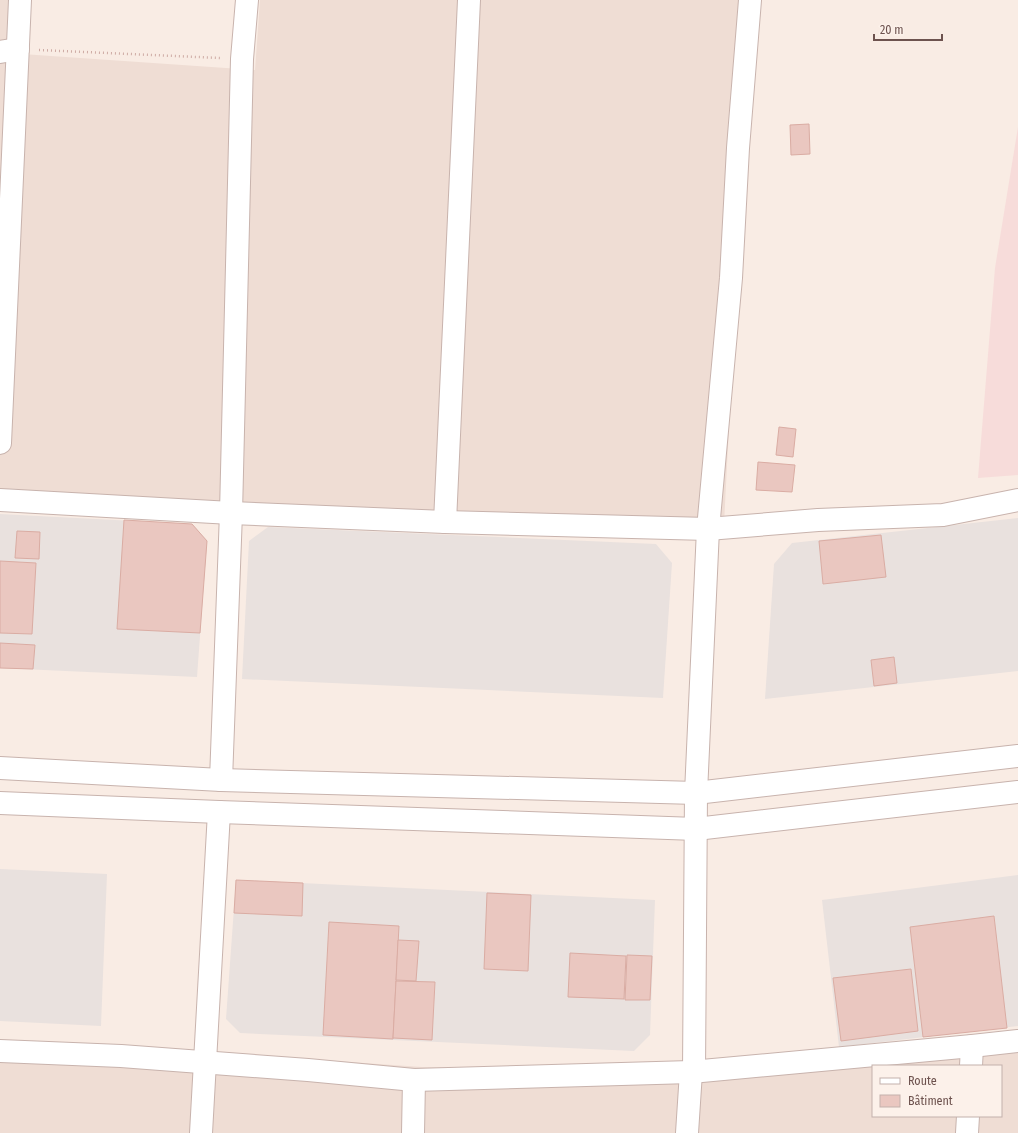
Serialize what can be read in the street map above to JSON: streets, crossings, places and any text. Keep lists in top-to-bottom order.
{
  "legend": ["Route", "Bâtiment"],
  "scale_bar": "20 m"
}
